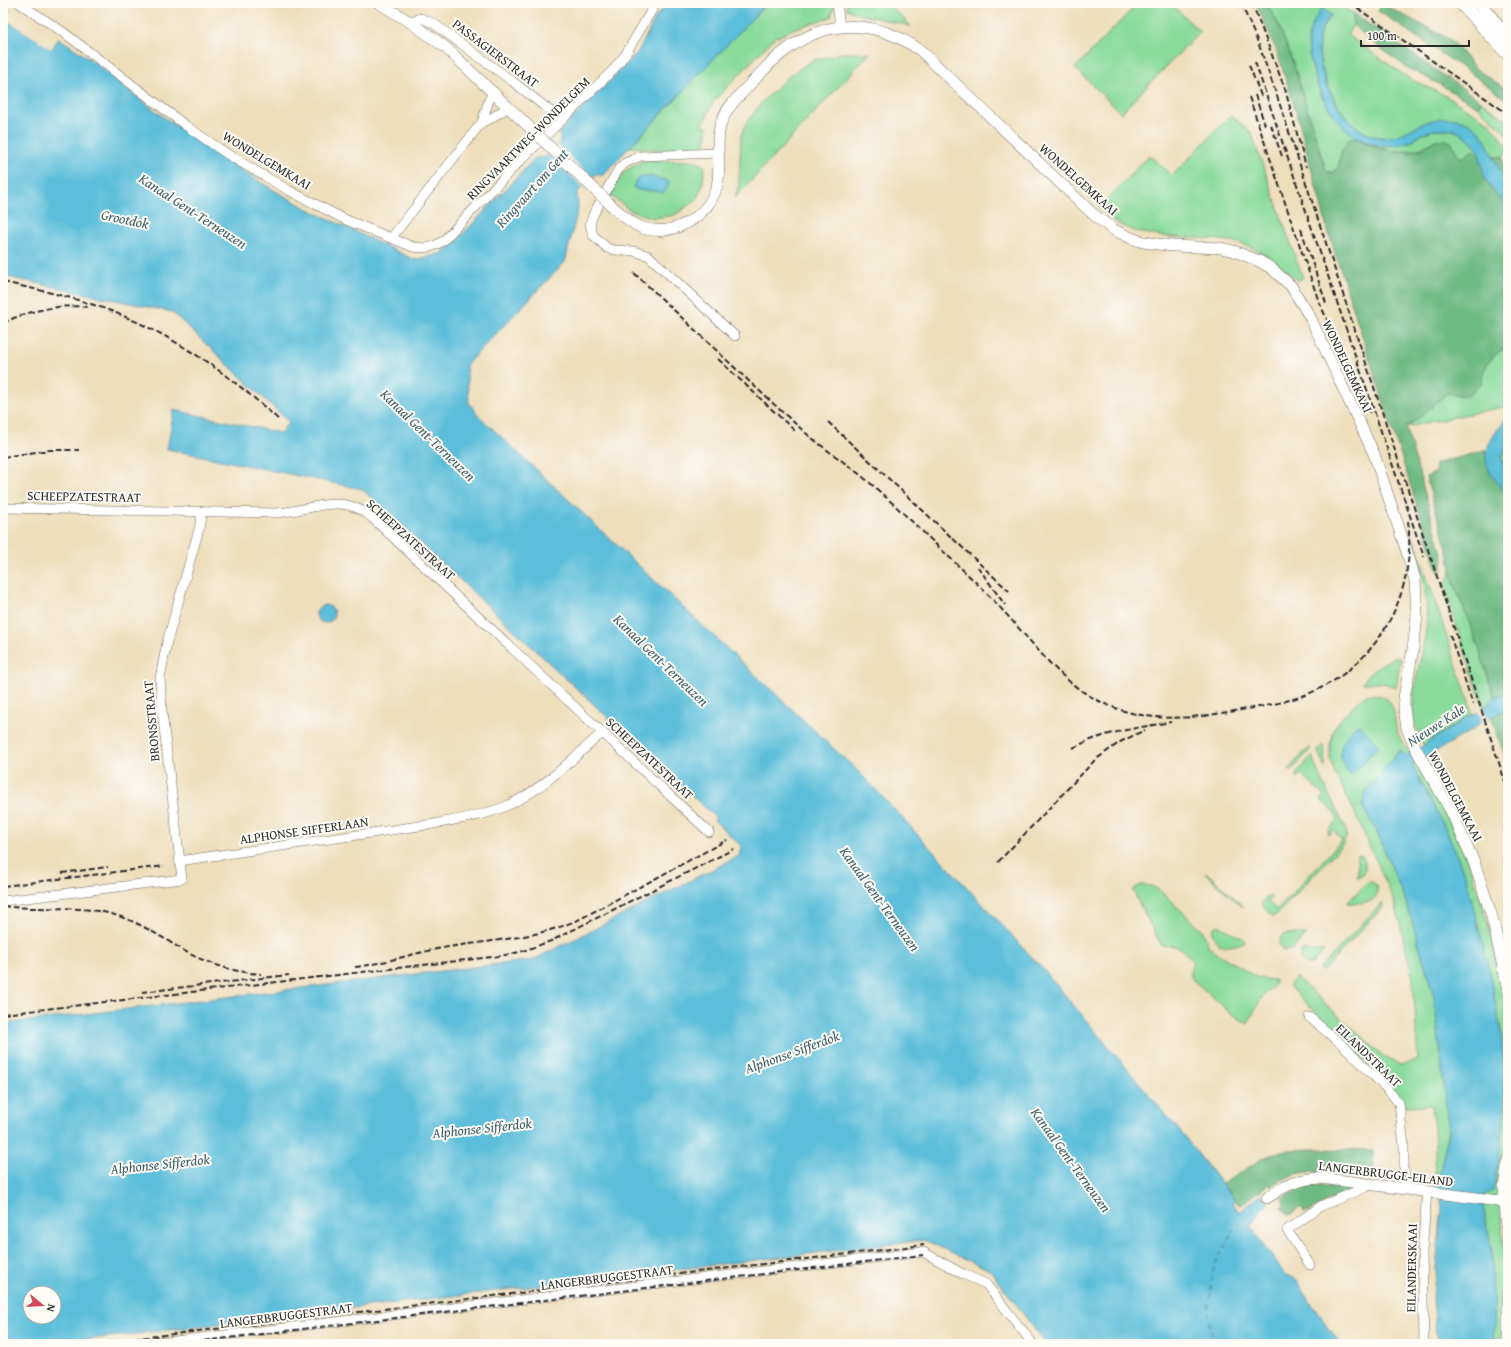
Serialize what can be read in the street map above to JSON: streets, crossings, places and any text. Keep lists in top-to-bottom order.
{
  "streets": {
    "main road": ["WONDELGEMKAAI", "LANGERBRUGGE-EILAND"],
    "street": [
      "PASSAGIERSTRAAT",
      "RINGVAARTWEG-WONDELGEM",
      "SCHEEPZATESTRAAT",
      "BRONSSTRAAT",
      "ALPHONSE SIFFERLAAN",
      "EILANDSTRAAT",
      "EILANDERSKAAI",
      "LANGERBRUGGESTRAAT"
    ]
  },
  "crossings": [
    ["PASSAGIERSTRAAT", "RINGVAARTWEG-WONDELGEM"],
    ["PASSAGIERSTRAAT", "WONDELGEMKAAI"],
    ["RINGVAARTWEG-WONDELGEM", "WONDELGEMKAAI"],
    ["SCHEEPZATESTRAAT", "BRONSSTRAAT"],
    ["SCHEEPZATESTRAAT", "ALPHONSE SIFFERLAAN"],
    ["BRONSSTRAAT", "ALPHONSE SIFFERLAAN"],
    ["EILANDSTRAAT", "LANGERBRUGGE-EILAND"],
    ["LANGERBRUGGE-EILAND", "EILANDERSKAAI"]
  ],
  "water": [
    "Ringvaart om Gent",
    "Kanaal Gent-Terneuzen",
    "Grootdok",
    "Nieuwe Kale",
    "Alphonse Sifferdok"
  ],
  "scale_bar": "100 m",
  "north": "right"
}
